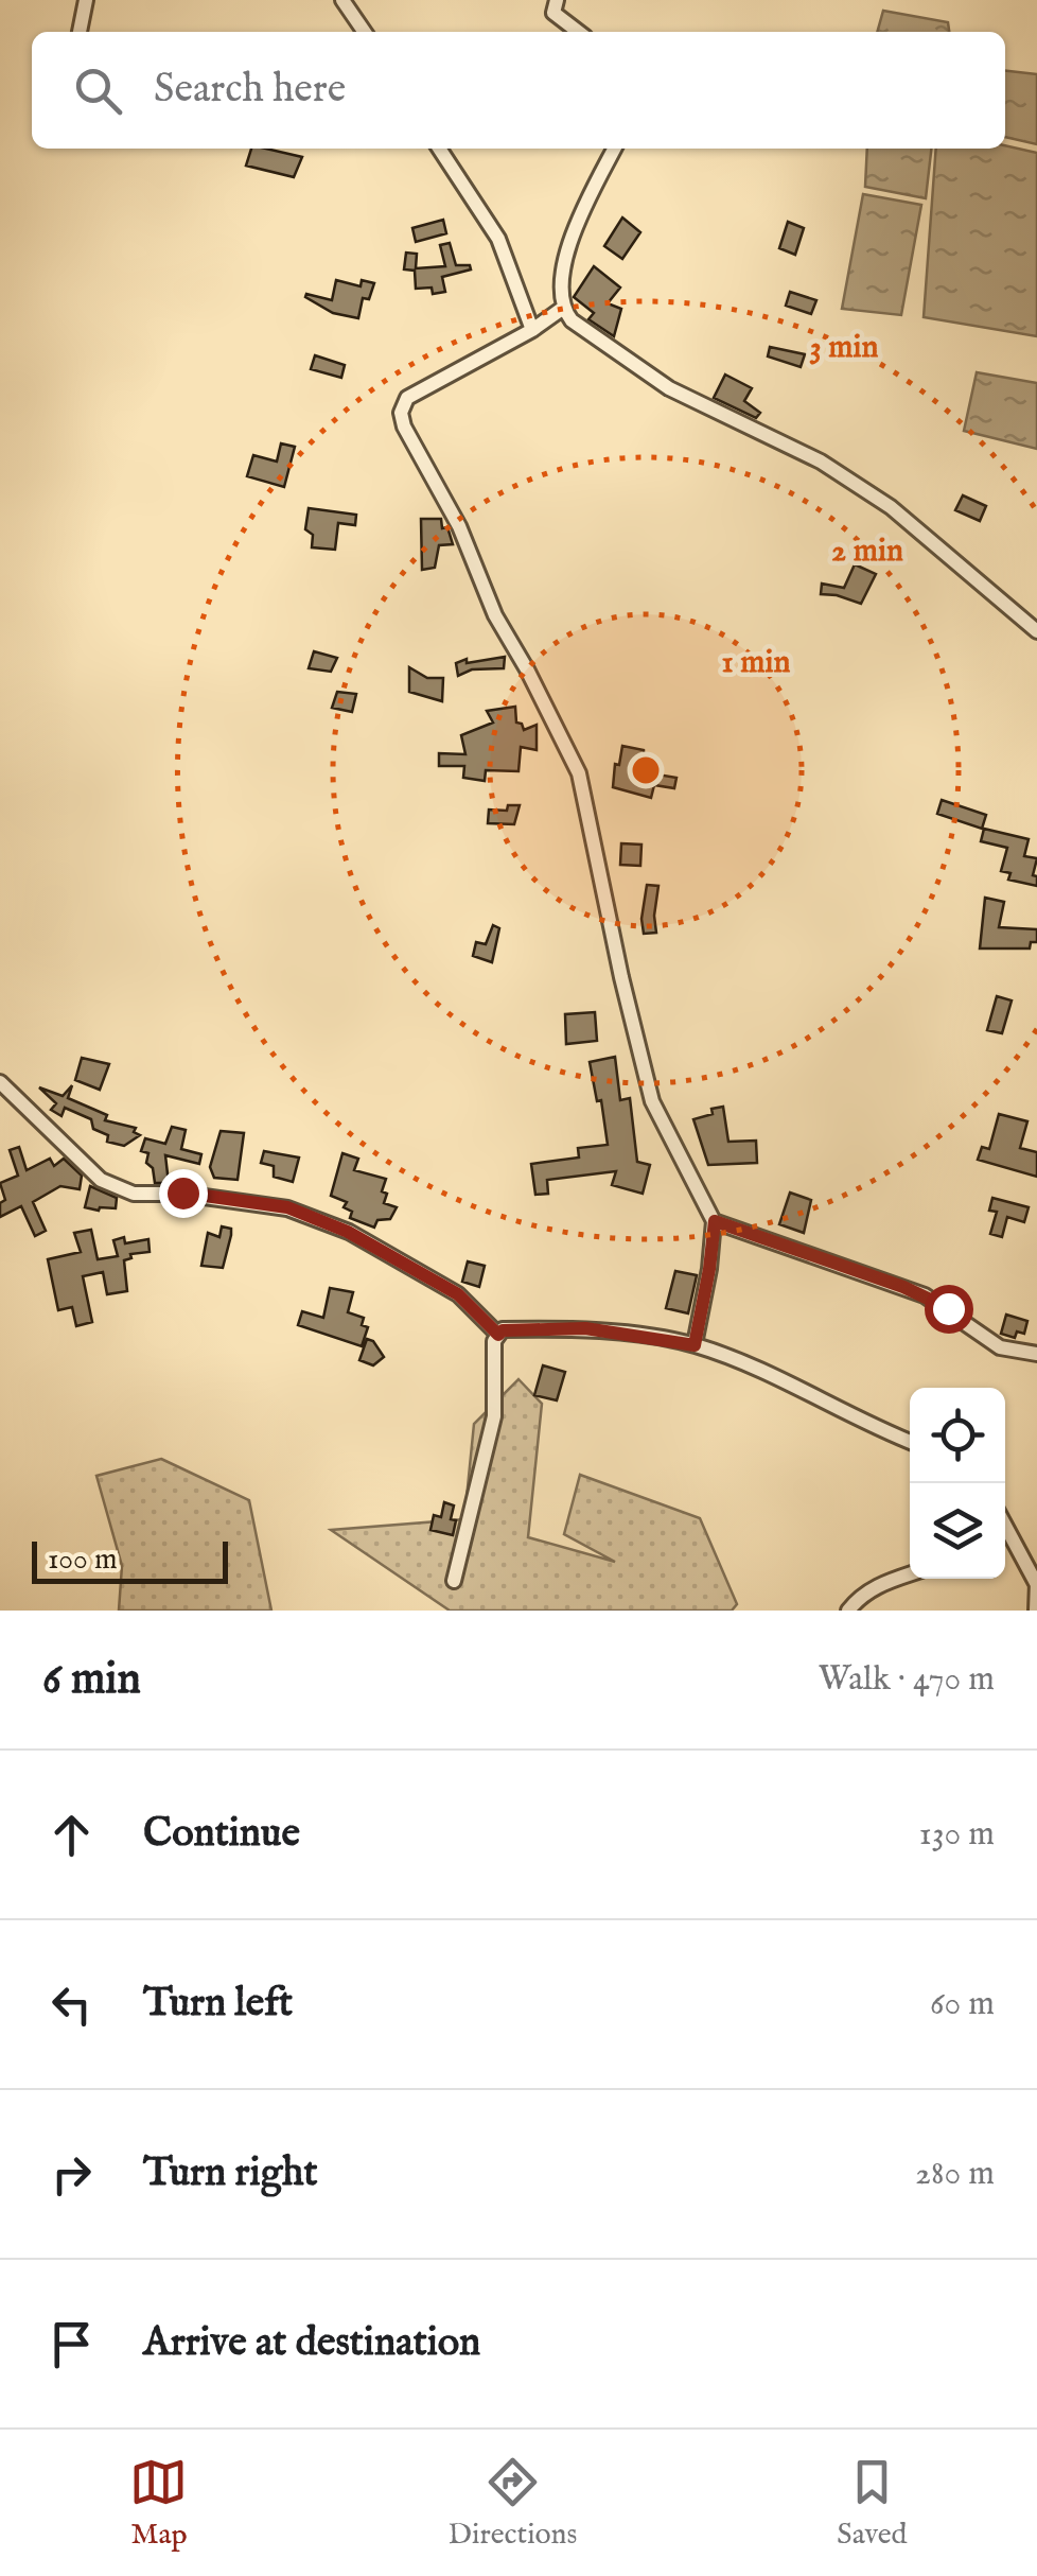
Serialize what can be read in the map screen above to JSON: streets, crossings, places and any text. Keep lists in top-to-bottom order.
{
  "scale_bar": "100 m",
  "page": {
    "search": "Search here",
    "scale": "100 m",
    "heading": ["6 min", "Walk · 470 m"],
    "list": [
      ["Continue", "130 m"],
      ["Turn left", "60 m"],
      ["Turn right", "280 m"],
      "Arrive at destination"
    ],
    "nav": ["Map", "Directions", "Saved"]
  },
  "rings": ["3 min", "2 min", "1 min"]
}
